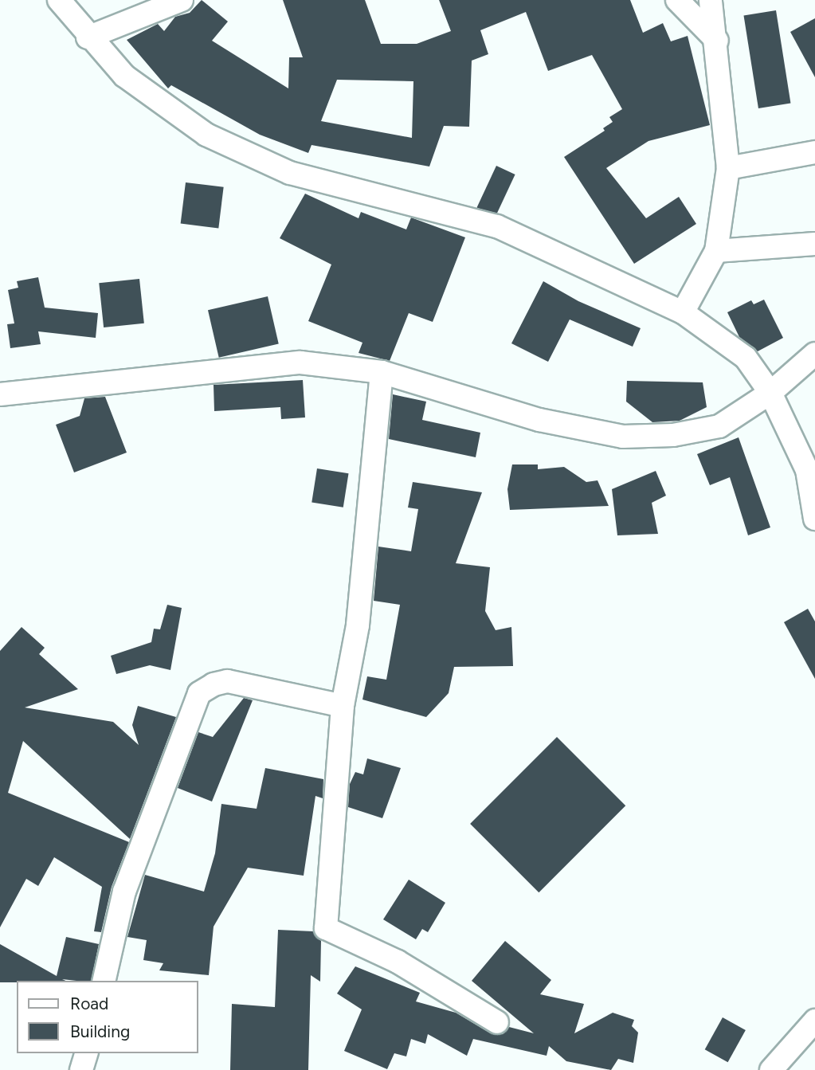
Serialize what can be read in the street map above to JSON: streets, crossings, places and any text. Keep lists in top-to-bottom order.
{
  "legend": ["Road", "Building"]
}
